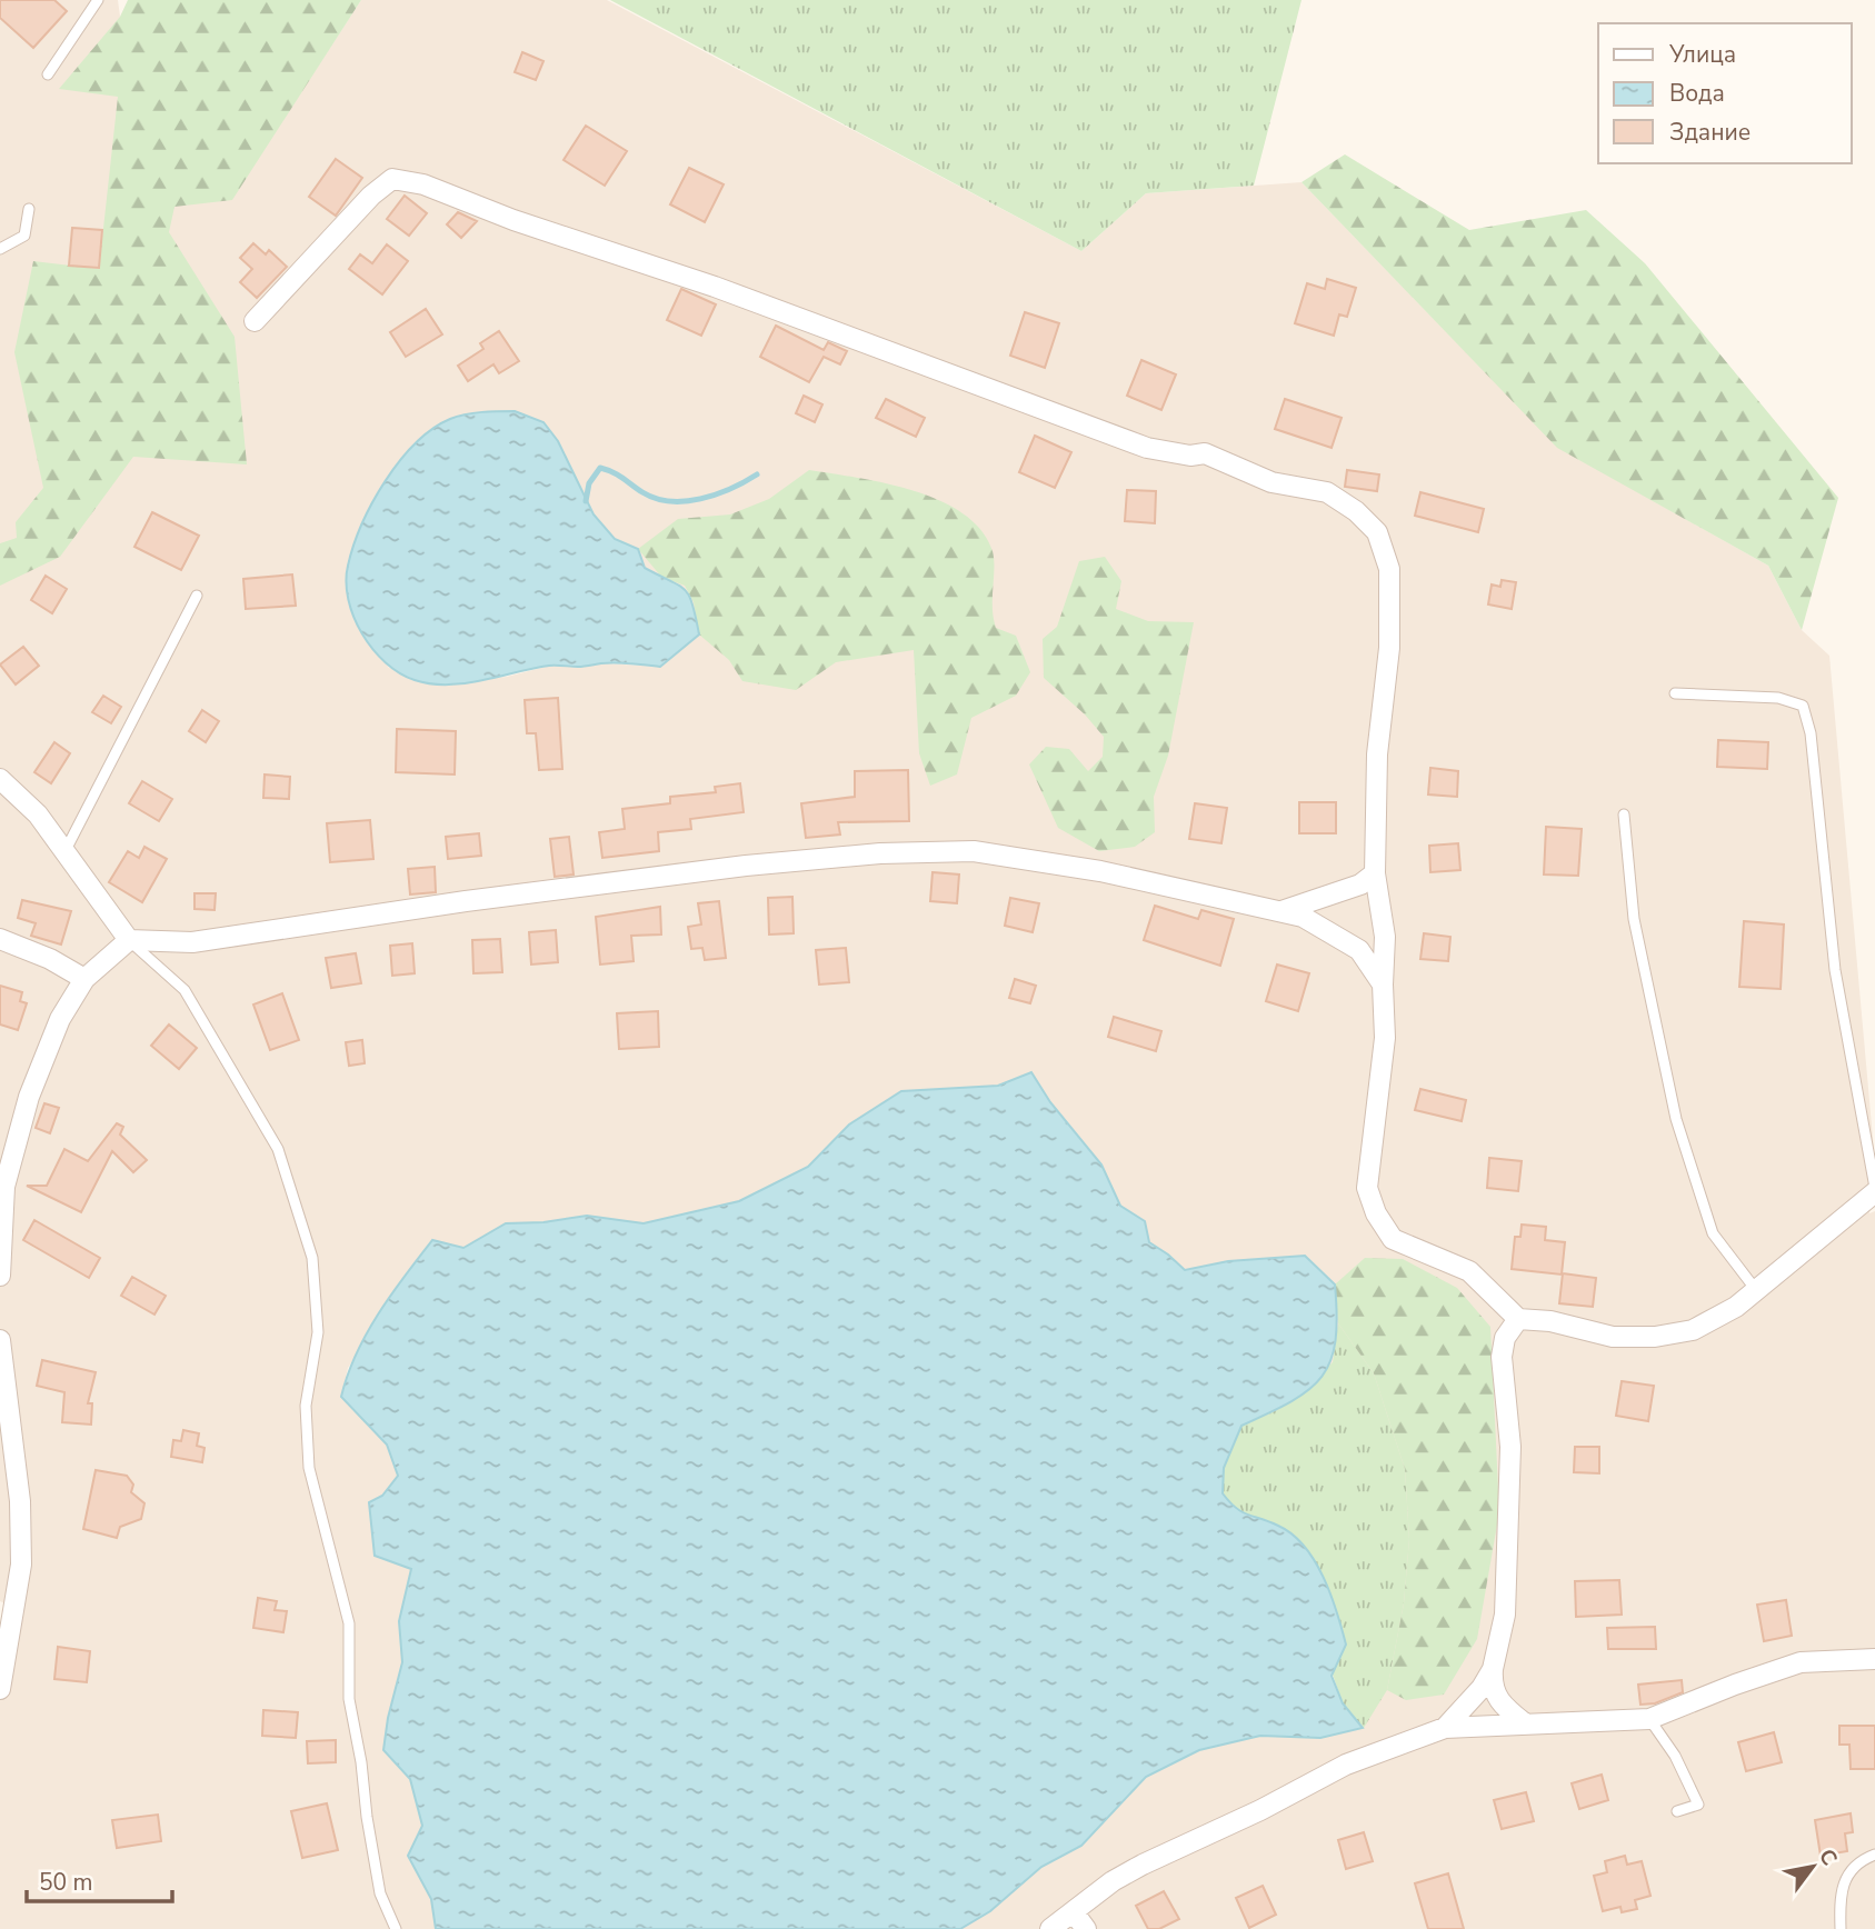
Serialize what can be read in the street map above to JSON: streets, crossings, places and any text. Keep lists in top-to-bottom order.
{
  "legend": ["Улица", "Вода", "Здание"],
  "scale_bar": "50 m",
  "north": "top right"
}
